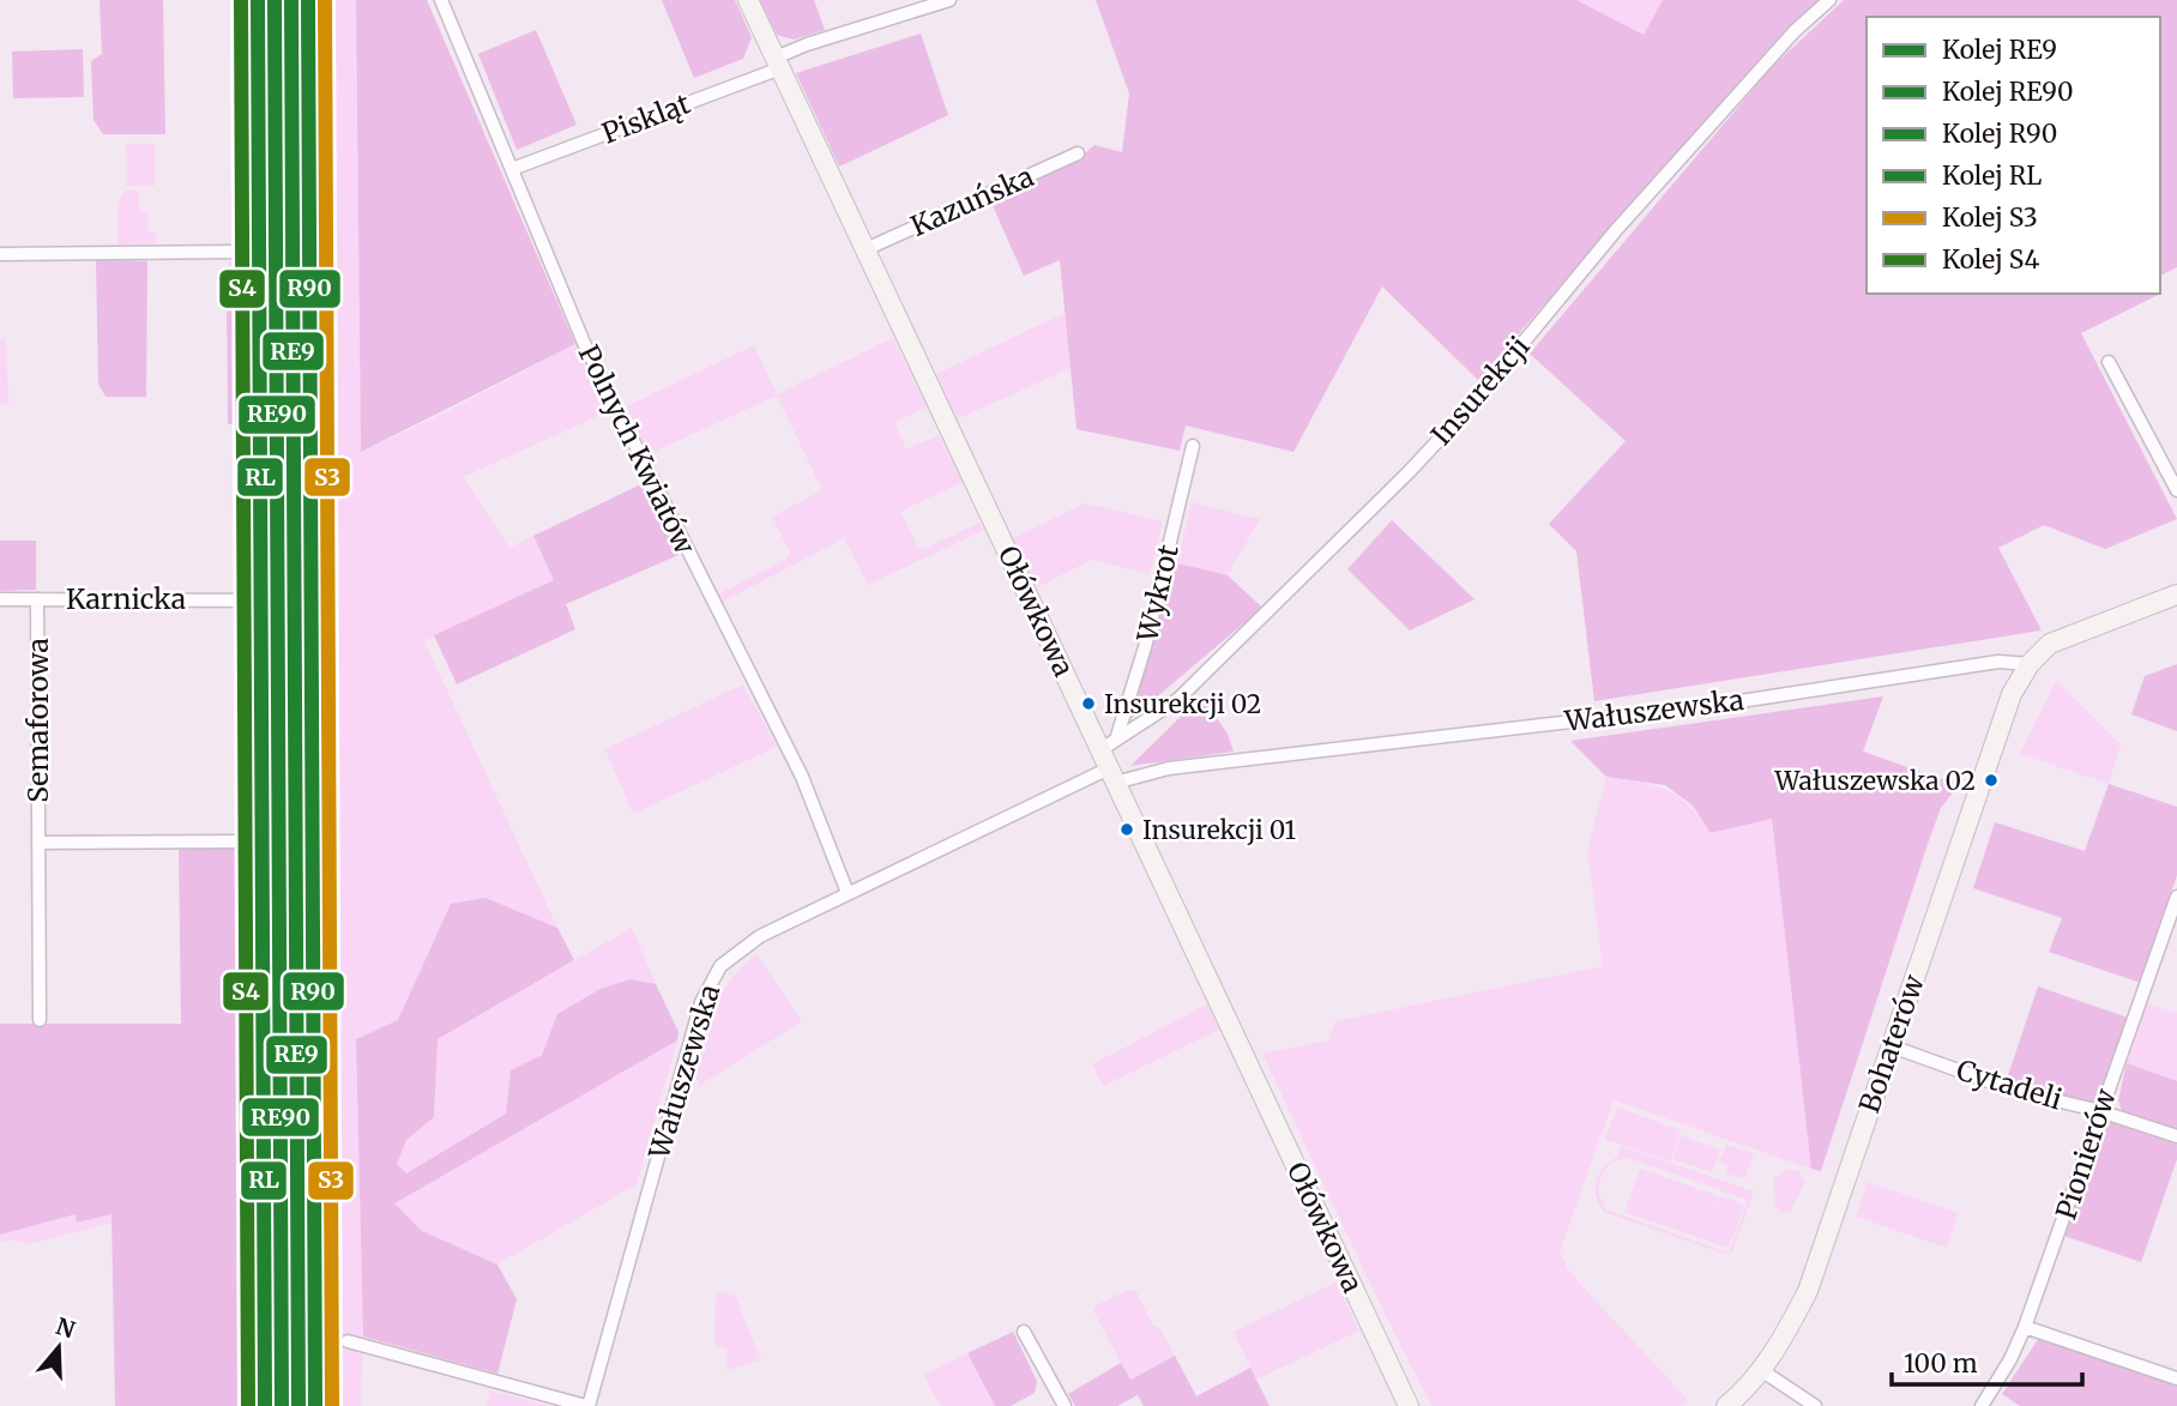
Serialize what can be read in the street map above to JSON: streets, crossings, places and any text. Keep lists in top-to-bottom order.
{
  "streets": {
    "street": [
      "Piskląt",
      "Kazuńska",
      "Insurekcji",
      "Polnych Kwiatów",
      "Wykrot",
      "Karnicka",
      "Ołówkowa",
      "Wałuszewska",
      "Semaforowa",
      "Bohaterów",
      "Cytadeli",
      "Pionierów"
    ]
  },
  "crossings": [
    ["Piskląt", "Polnych Kwiatów"],
    ["Piskląt", "Ołówkowa"],
    ["Kazuńska", "Ołówkowa"],
    ["Insurekcji", "Wykrot"],
    ["Insurekcji", "Ołówkowa"],
    ["Polnych Kwiatów", "Wałuszewska"],
    ["Wykrot", "Ołówkowa"],
    ["Karnicka", "Semaforowa"],
    ["Ołówkowa", "Wałuszewska"],
    ["Wałuszewska", "Bohaterów"],
    ["Bohaterów", "Cytadeli"],
    ["Cytadeli", "Pionierów"]
  ],
  "places": ["Insurekcji 02", "Wałuszewska 02", "Insurekcji 01"],
  "lines": [
    "rail line RE9",
    "rail line RE90",
    "rail line R90",
    "rail line RL",
    "rail line S3",
    "rail line S4"
  ],
  "legend": [
    "Kolej RE9",
    "Kolej RE90",
    "Kolej R90",
    "Kolej RL",
    "Kolej S3",
    "Kolej S4"
  ],
  "scale_bar": "100 m",
  "north": "top"
}
